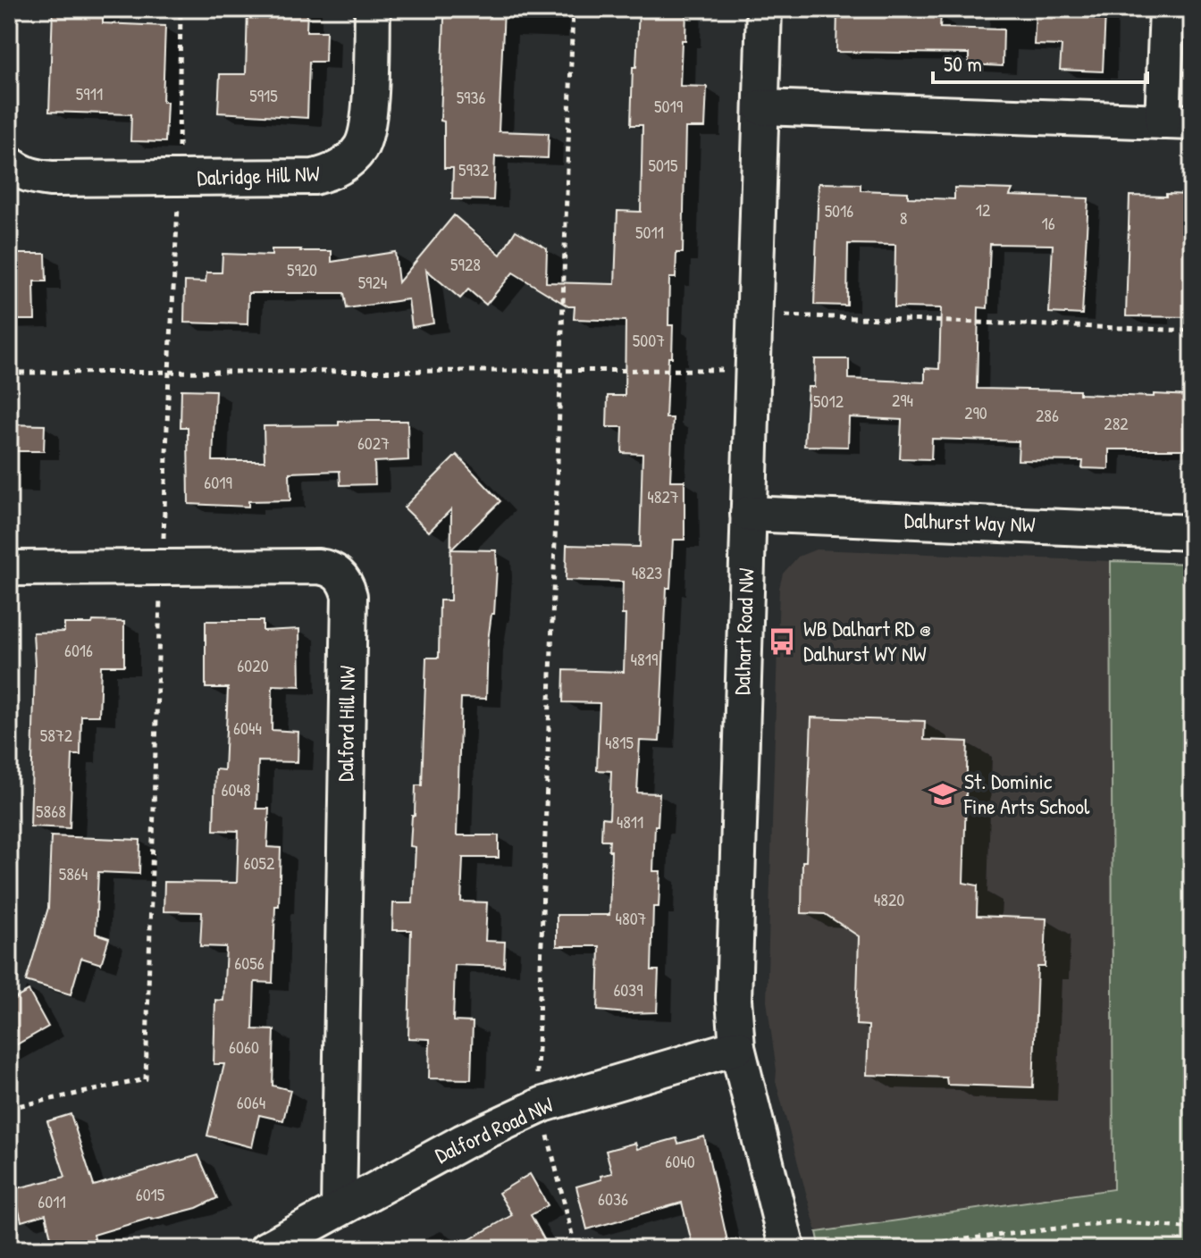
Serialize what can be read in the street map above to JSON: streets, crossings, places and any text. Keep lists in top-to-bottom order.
{
  "streets": {
    "street": [
      "Dalridge Hill NW",
      "Dalhurst Way NW",
      "Dalhart Road NW",
      "Dalford Hill NW",
      "Dalford Road NW"
    ]
  },
  "crossings": [
    ["Dalhurst Way NW", "Dalhart Road NW"],
    ["Dalhart Road NW", "Dalford Road NW"],
    ["Dalford Hill NW", "Dalford Road NW"]
  ],
  "places": {
    "bus stop": ["WB Dalhart RD @ Dalhurst WY NW"],
    "school or university": ["St. Dominic Fine Arts School"]
  },
  "house_numbers": [
    "5911",
    "5915",
    "5936",
    "5019",
    "5015",
    "5932",
    "12",
    "5016",
    "8",
    "16",
    "5011",
    "5928",
    "5920",
    "5924",
    "5007",
    "294",
    "5012",
    "290",
    "286",
    "282",
    "6027",
    "6019",
    "4827",
    "4823",
    "6016",
    "4819",
    "6020",
    "6044",
    "5872",
    "4815",
    "6048",
    "5868",
    "4811",
    "6052",
    "5864",
    "4820",
    "4807",
    "6056",
    "6039",
    "6060",
    "6064",
    "6040",
    "6015",
    "6036",
    "6011"
  ],
  "scale_bar": "50 m"
}
